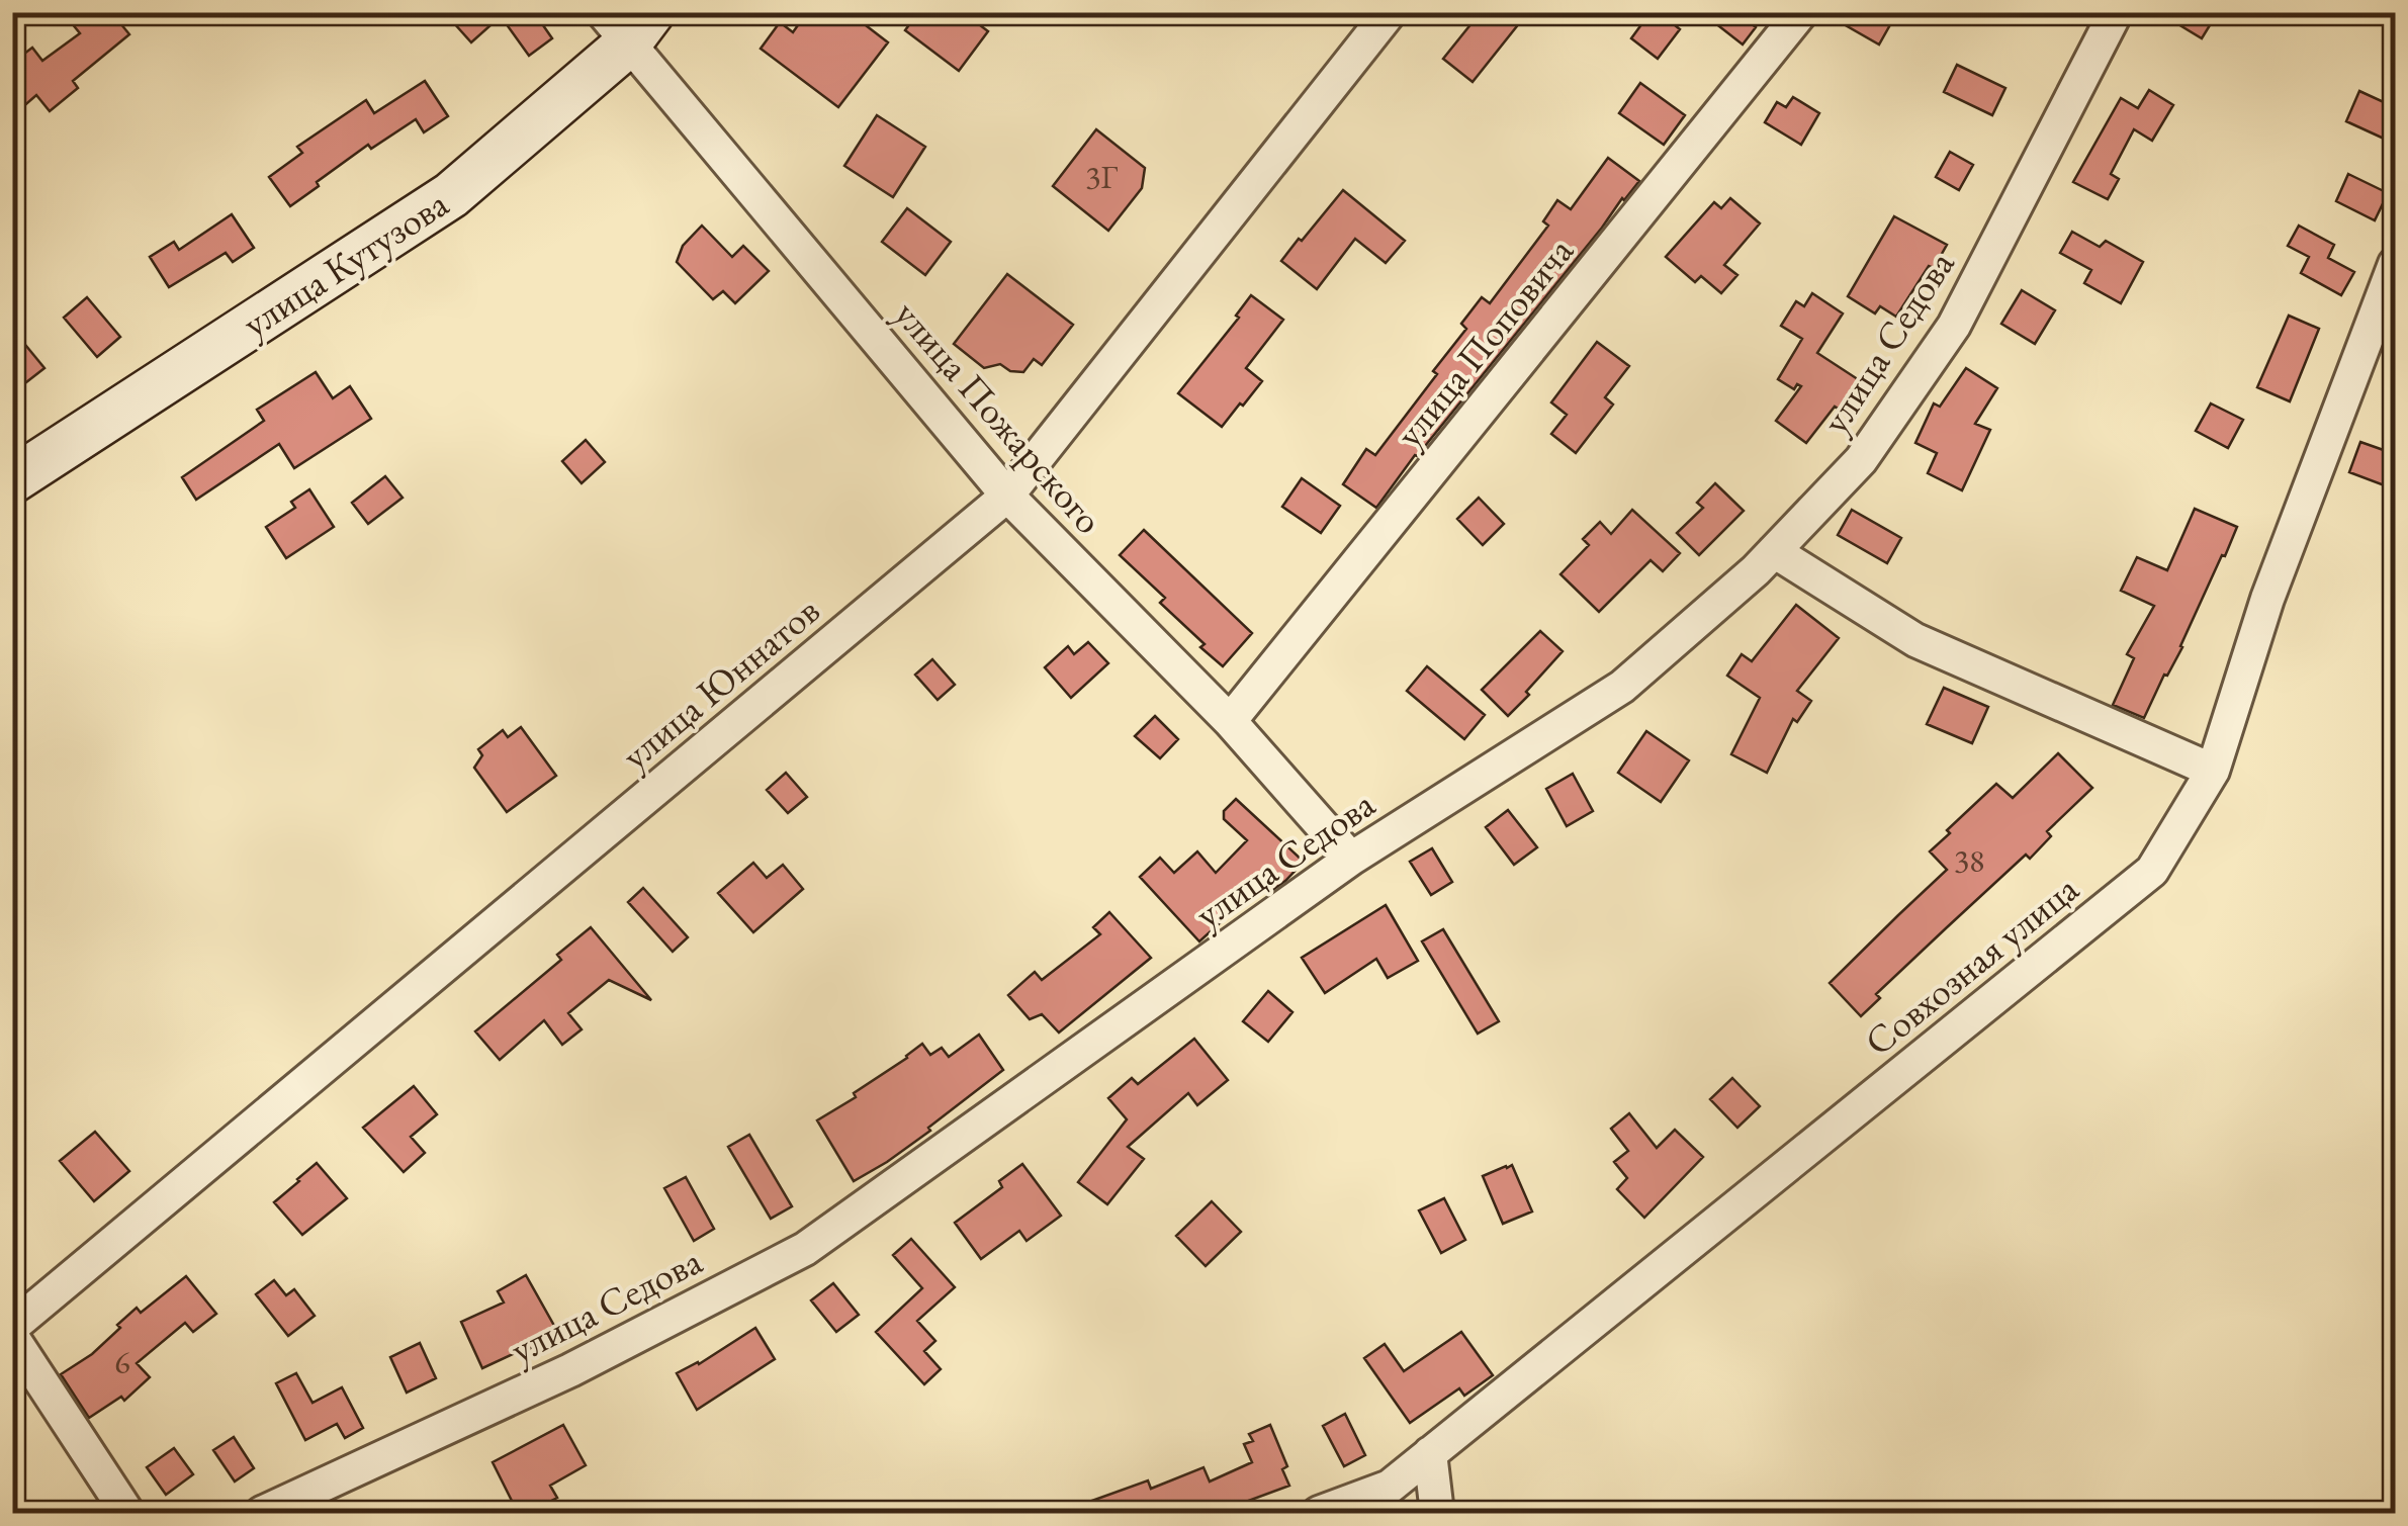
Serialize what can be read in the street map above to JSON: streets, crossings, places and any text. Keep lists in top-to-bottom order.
{
  "streets": {
    "main road": ["улица Кутузова"],
    "street": [
      "улица Поповича",
      "улица Седова",
      "улица Пожарского",
      "улица Юннатов",
      "Совхозная улица"
    ]
  },
  "crossings": [
    ["улица Кутузова", "улица Пожарского"],
    ["улица Поповича", "улица Пожарского"],
    ["улица Седова", "улица Пожарского"],
    ["улица Пожарского", "улица Юннатов"]
  ],
  "house_numbers": ["3Г", "38", "6"]
}
